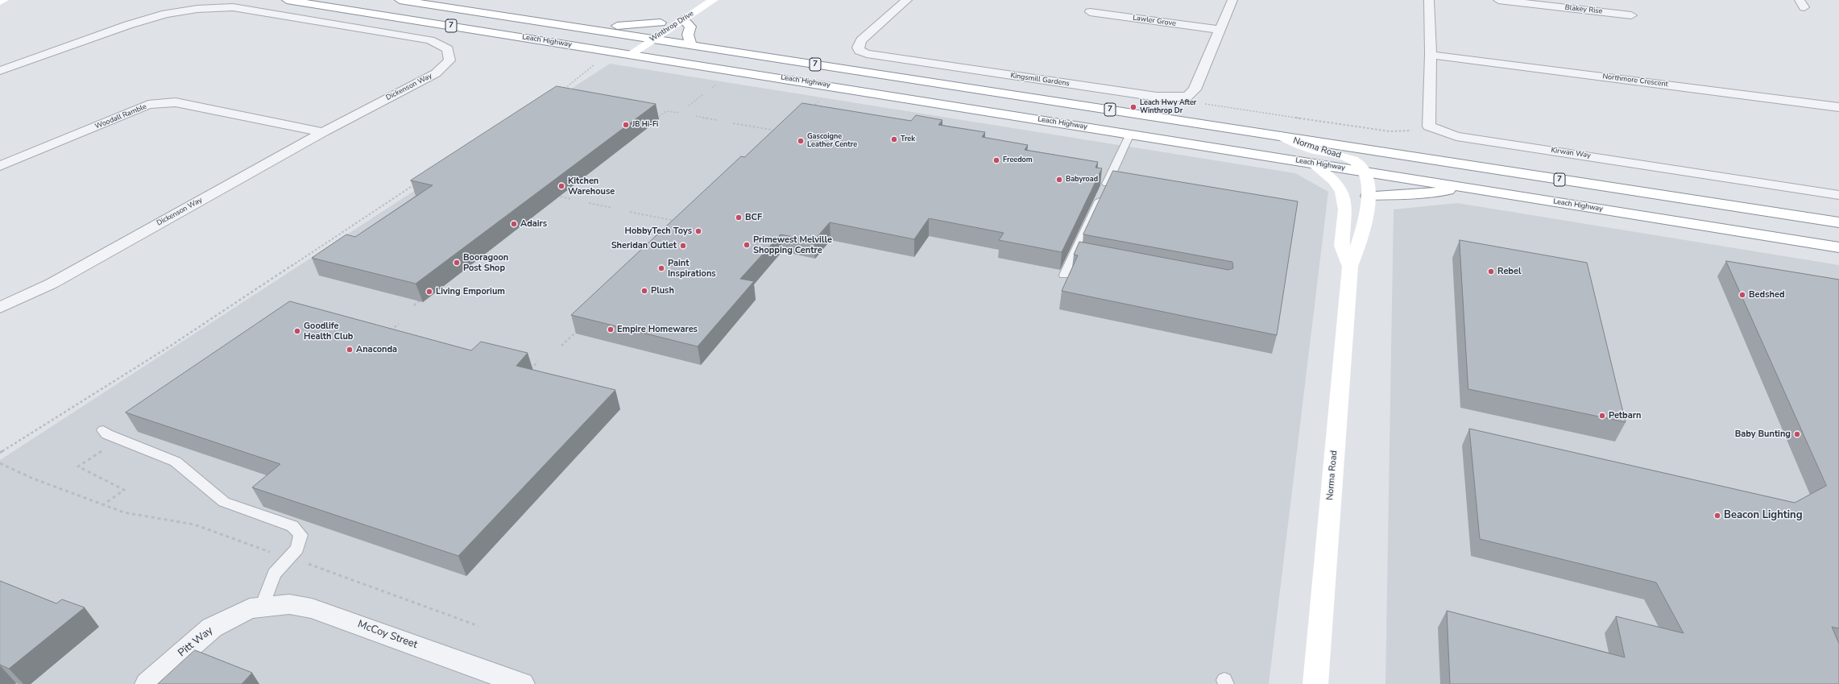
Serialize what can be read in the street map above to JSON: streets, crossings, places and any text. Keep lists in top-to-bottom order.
{
  "streets": {
    "main road": [
      "7",
      "Winthrop Drive",
      "Leach Highway",
      "Norma Road"
    ],
    "street": [
      "Blakey Rise",
      "Lawler Grove",
      "Kingsmill Gardens",
      "Northmore Crescent",
      "Dickenson Way",
      "Woodall Ramble",
      "Kirwan Way",
      "McCoy Street",
      "Pitt Way"
    ]
  },
  "crossings": [
    ["7", "Winthrop Drive"],
    ["7", "Norma Road"],
    ["Winthrop Drive", "Leach Highway"],
    ["Leach Highway", "Norma Road"],
    ["Dickenson Way", "Woodall Ramble"],
    ["McCoy Street", "Pitt Way"]
  ],
  "places": [
    "Leach Hwy After Winthrop Dr",
    "JB Hi-Fi",
    "Trek",
    "Gascoigne Leather Centre",
    "Freedom",
    "Babyroad",
    "Kitchen Warehouse",
    "BCF",
    "Adairs",
    "HobbyTech Toys",
    "Primewest Melville Shopping Centre",
    "Sheridan Outlet",
    "Booragoon Post Shop",
    "Paint Inspirations",
    "Rebel",
    "Plush",
    "Living Emporium",
    "Bedshed",
    "Empire Homewares",
    "Goodlife Health Club",
    "Anaconda",
    "Petbarn",
    "Baby Bunting",
    "Beacon Lighting"
  ]
}
